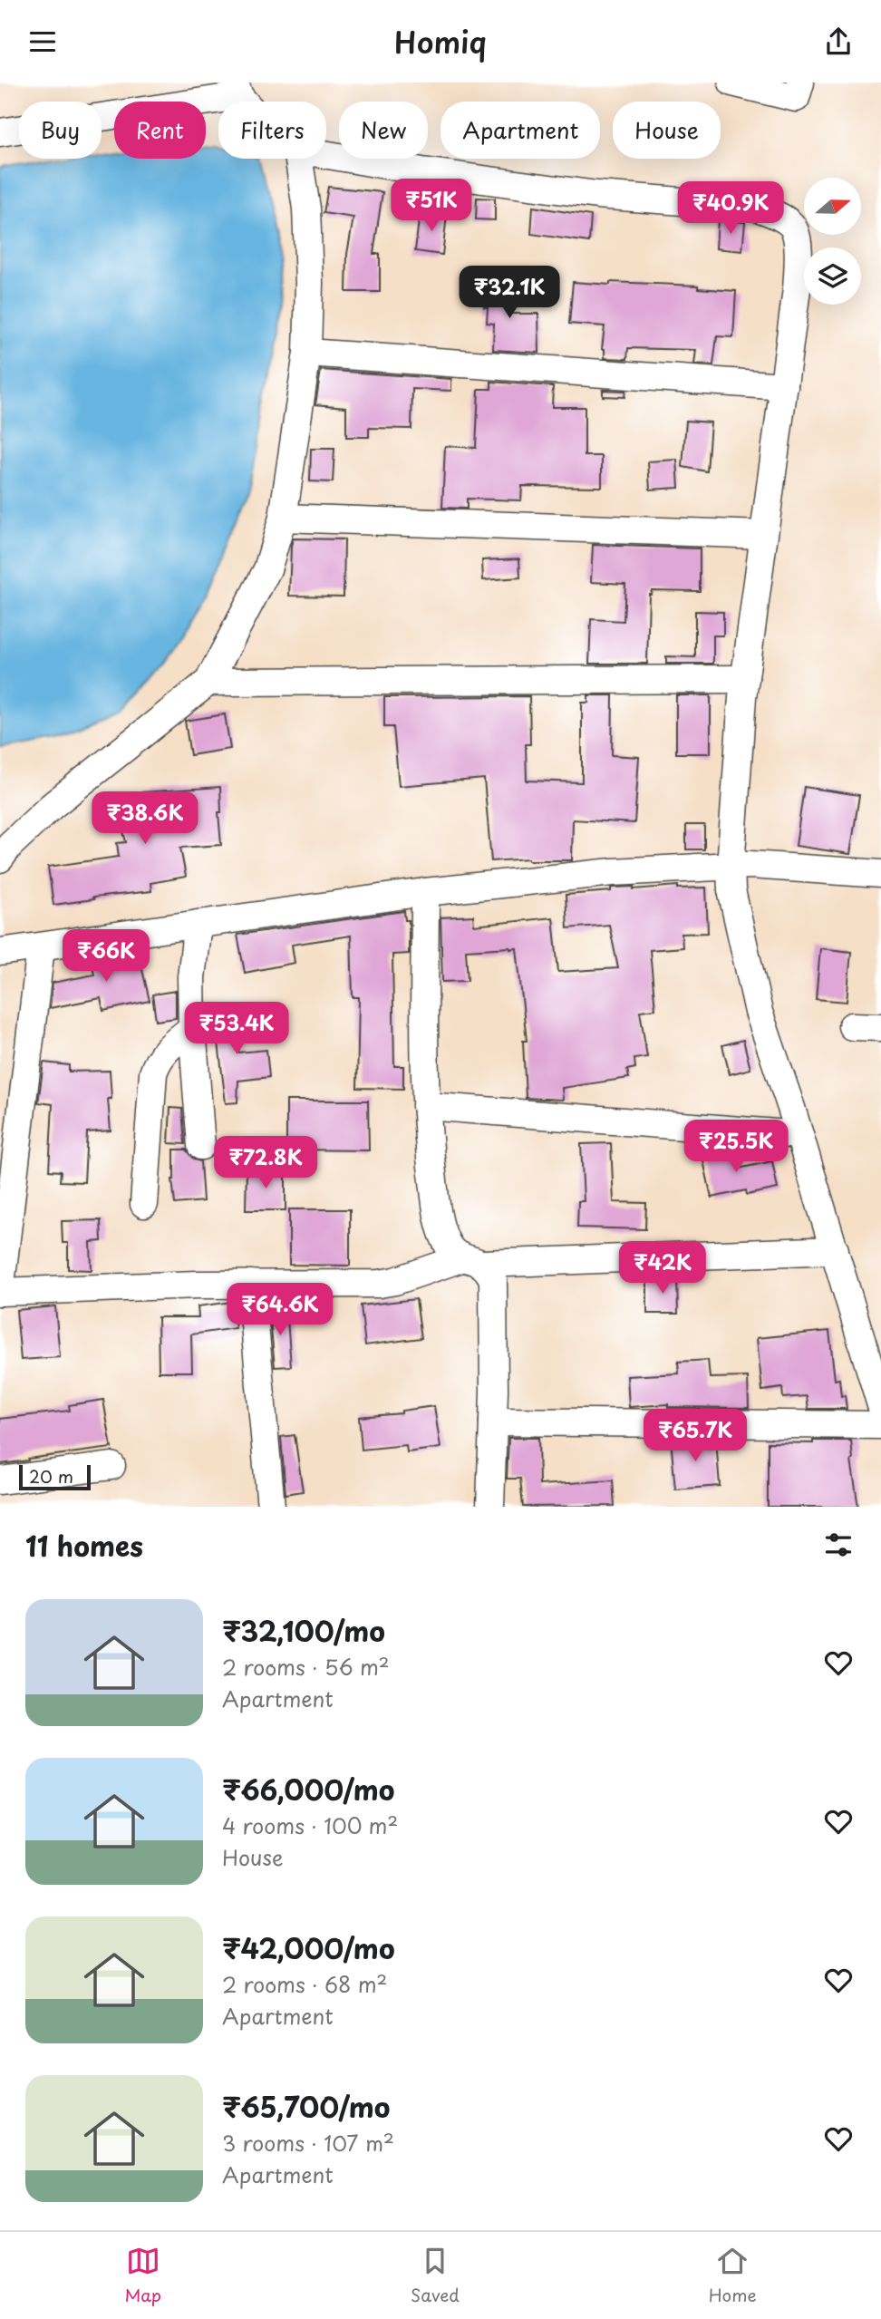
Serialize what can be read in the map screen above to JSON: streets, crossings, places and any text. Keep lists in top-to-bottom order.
{
  "scale_bar": "20 m",
  "north": "right",
  "page": {
    "header": "Homiq",
    "chip": [
      "Buy",
      "Rent",
      "Filters",
      "New",
      "Apartment",
      "House"
    ],
    "price": [
      "₹51K",
      "₹40.9K",
      "₹32.1K",
      "₹38.6K",
      "₹66K",
      "₹53.4K",
      "₹25.5K",
      "₹72.8K",
      "₹42K",
      "₹64.6K",
      "₹65.7K"
    ],
    "scale": "20 m",
    "heading": "11 homes",
    "list": [
      {
        "name": "₹32,100/mo",
        "note": "2 rooms · 56 m² · Apartment"
      },
      {
        "name": "₹66,000/mo",
        "note": "4 rooms · 100 m² · House"
      },
      {
        "name": "₹42,000/mo",
        "note": "2 rooms · 68 m² · Apartment"
      },
      {
        "name": "₹65,700/mo",
        "note": "3 rooms · 107 m² · Apartment"
      }
    ],
    "tabs": ["Map", "Saved", "Home"]
  }
}
